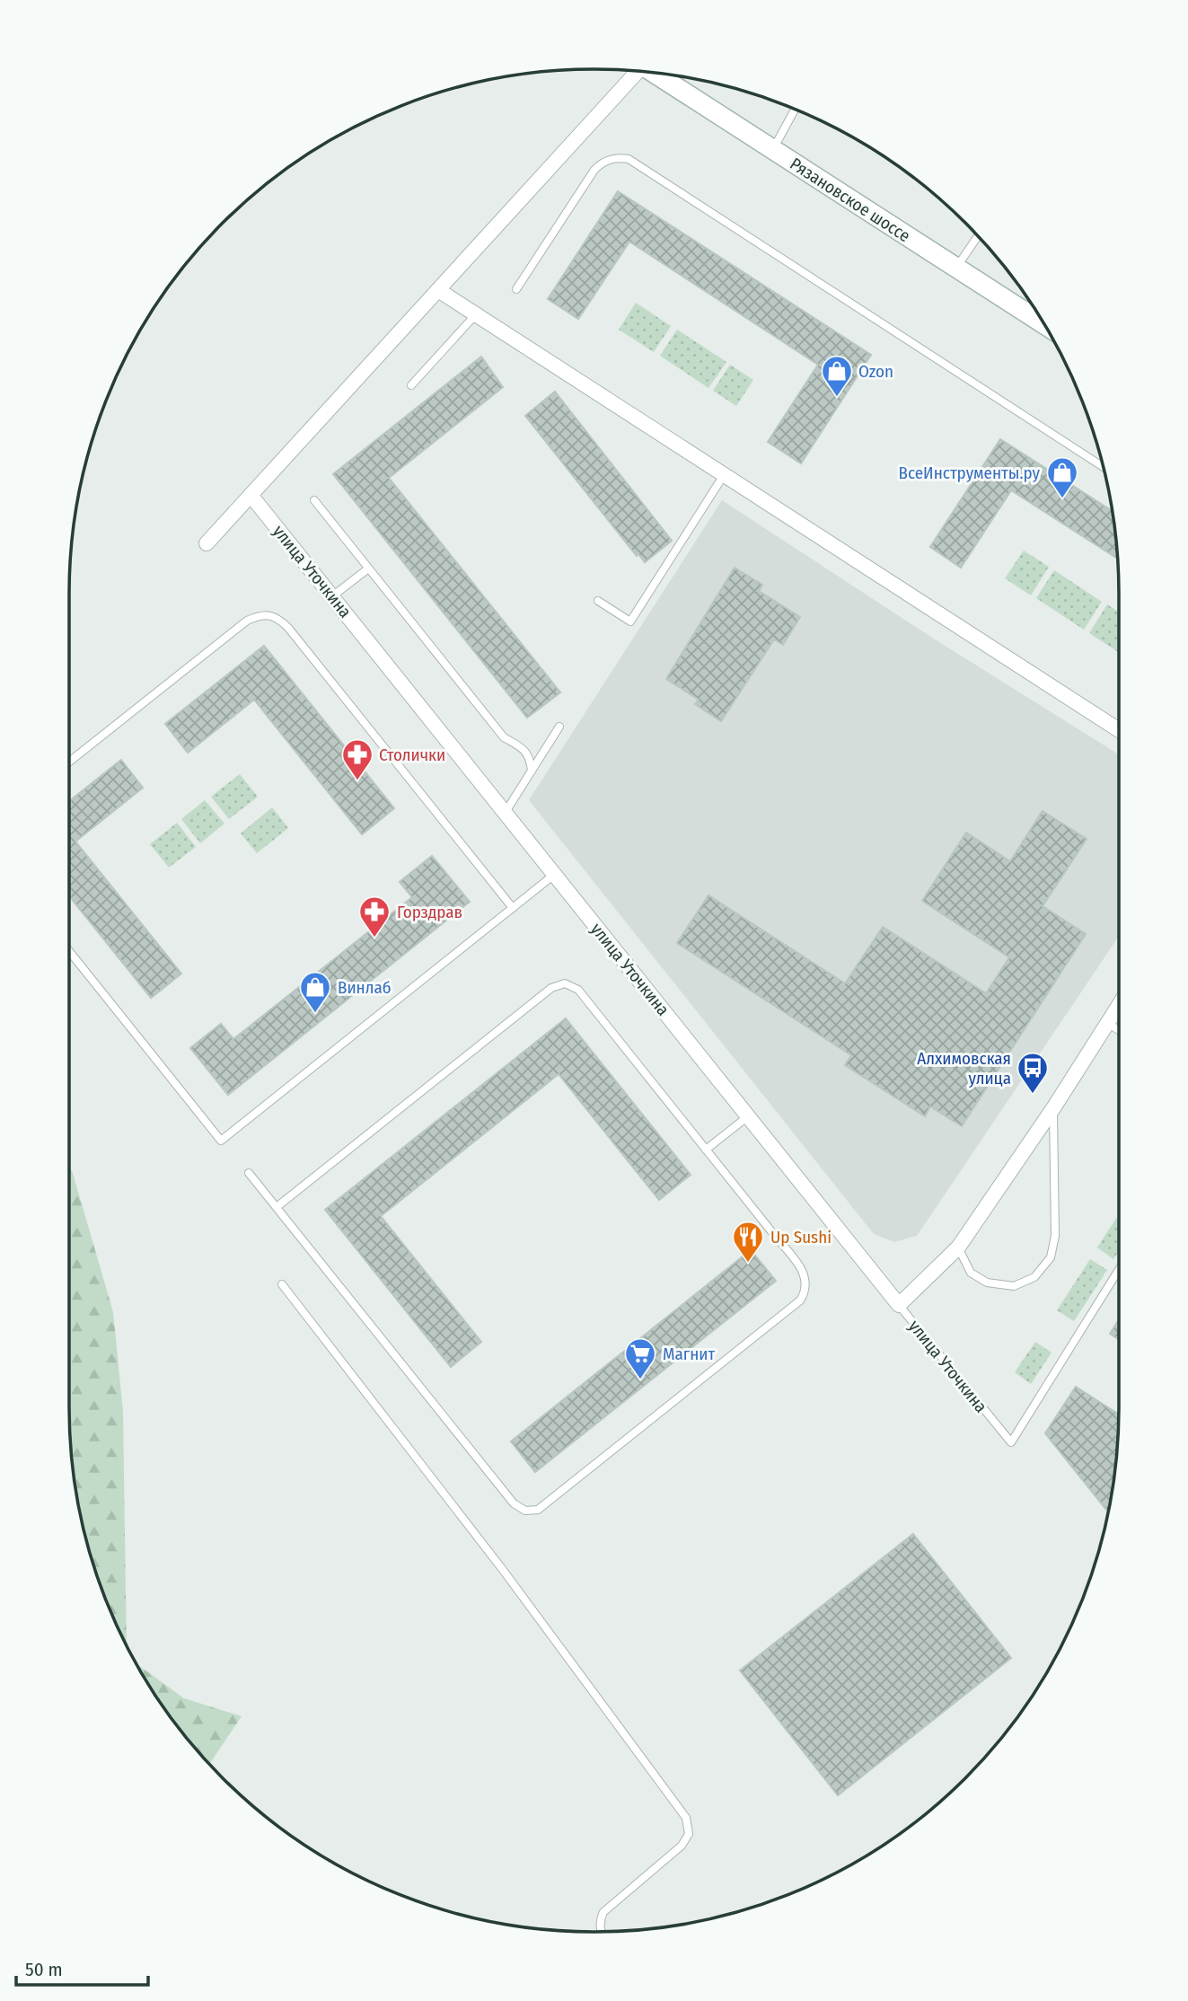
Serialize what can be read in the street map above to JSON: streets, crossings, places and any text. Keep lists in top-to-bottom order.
{
  "streets": {
    "main road": ["Рязановское шоссе"],
    "street": ["улица Уточкина"]
  },
  "places": {
    "shop": ["Ozon", "ВсеИнструменты.ру", "Винлаб"],
    "pharmacy": ["Столички", "Горздрав"],
    "bus stop": ["Алхимовская улица"],
    "restaurant": ["Up Sushi"],
    "supermarket": ["Магнит"]
  },
  "scale_bar": "50 m"
}
